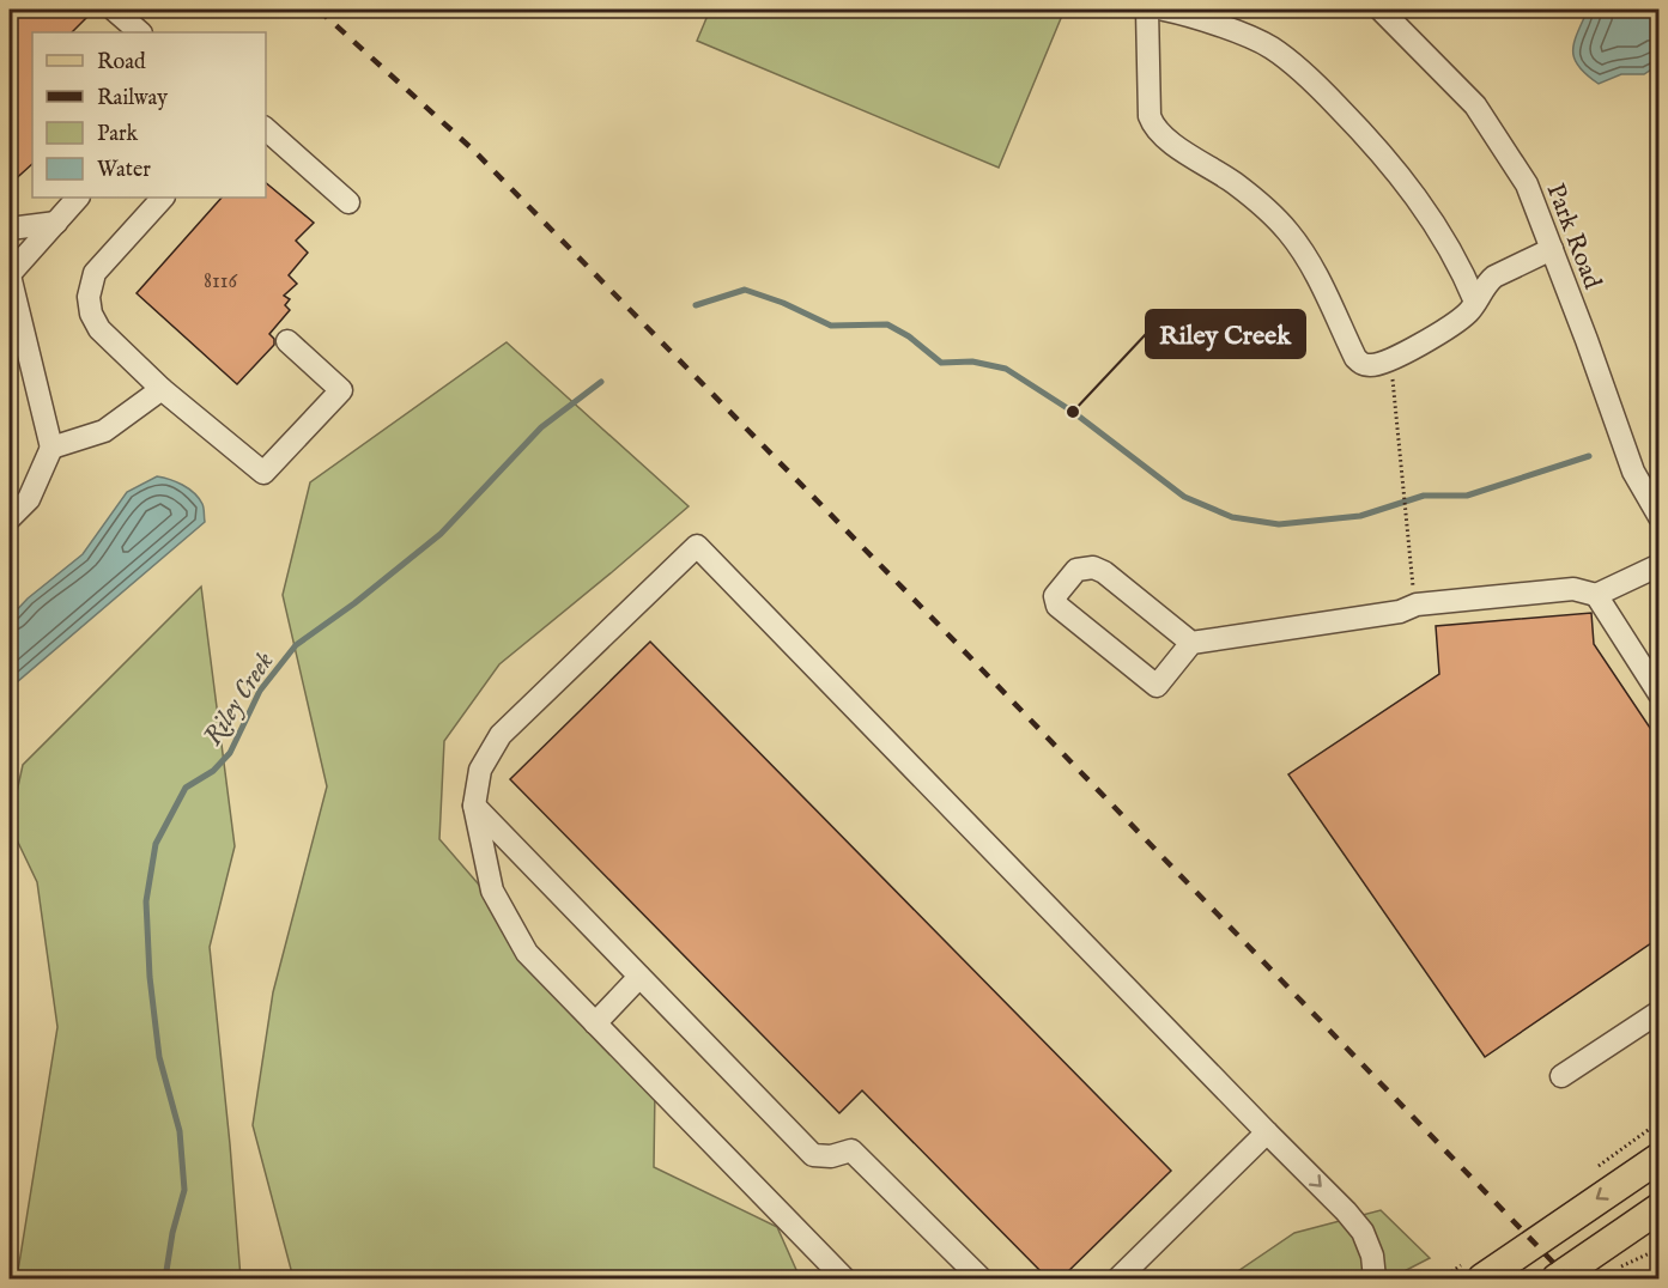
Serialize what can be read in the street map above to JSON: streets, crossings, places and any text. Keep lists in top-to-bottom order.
{
  "streets": {
    "street": ["Park Road"]
  },
  "water": ["Riley Creek"],
  "places": ["Riley Creek"],
  "house_numbers": ["8116"],
  "legend": [
    "Road",
    "Railway",
    "Park",
    "Water"
  ]
}
